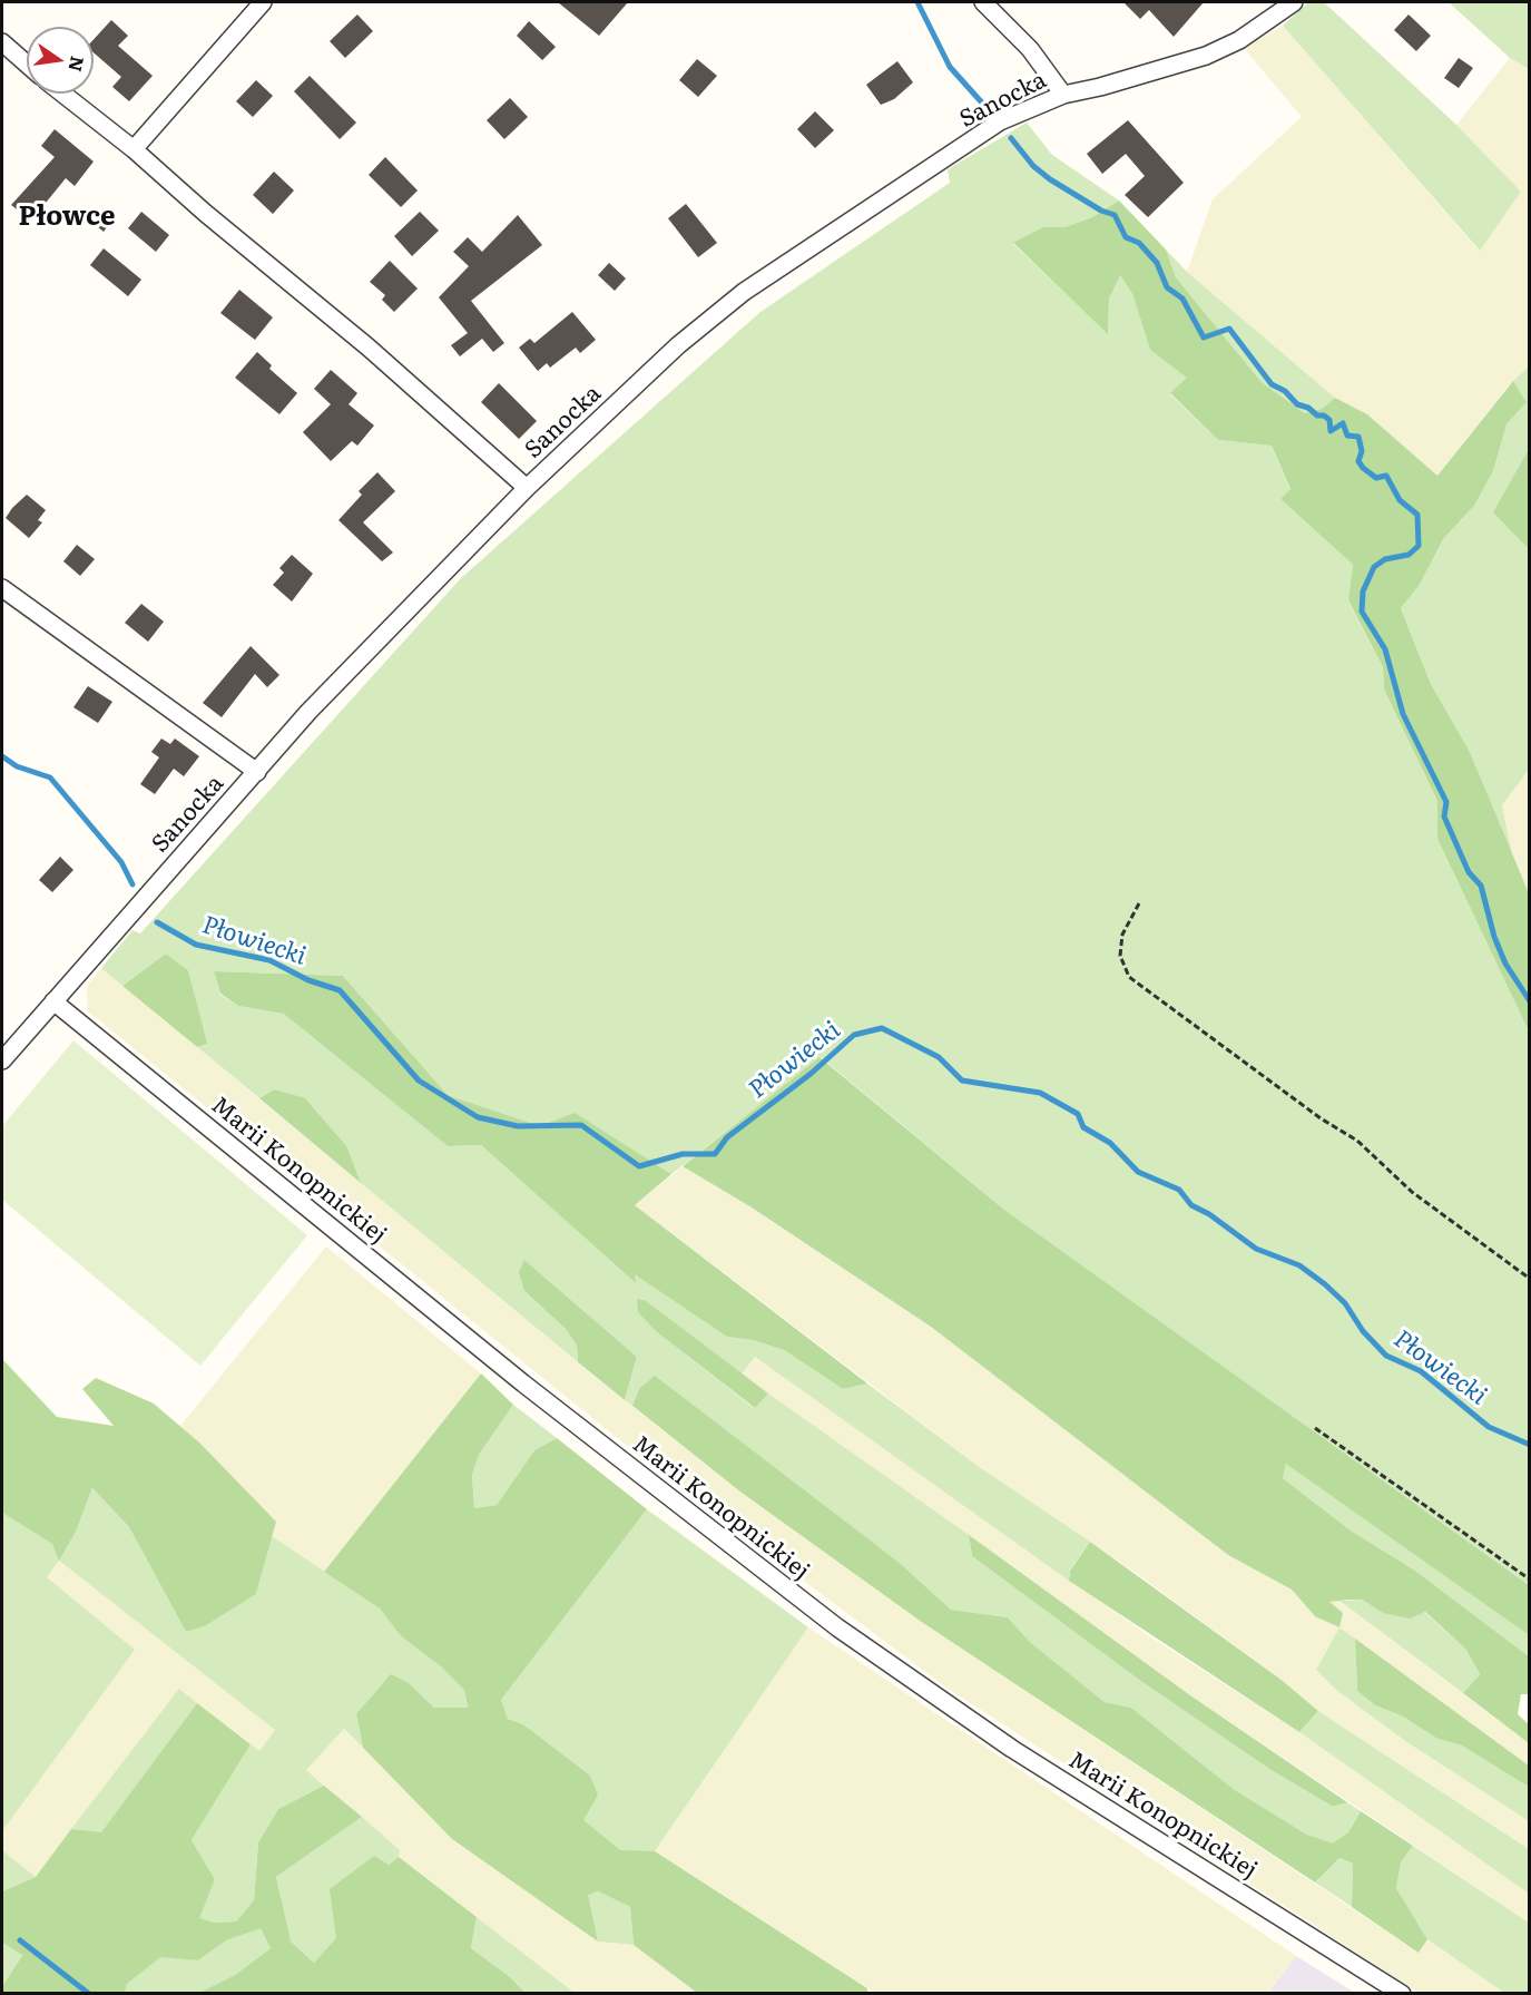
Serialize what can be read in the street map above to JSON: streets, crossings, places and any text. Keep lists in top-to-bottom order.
{
  "streets": {
    "street": ["Sanocka", "Marii Konopnickiej"]
  },
  "crossings": [
    ["Sanocka", "Marii Konopnickiej"]
  ],
  "districts": ["Płowce"],
  "water": ["Płowiecki"],
  "north": "right"
}
